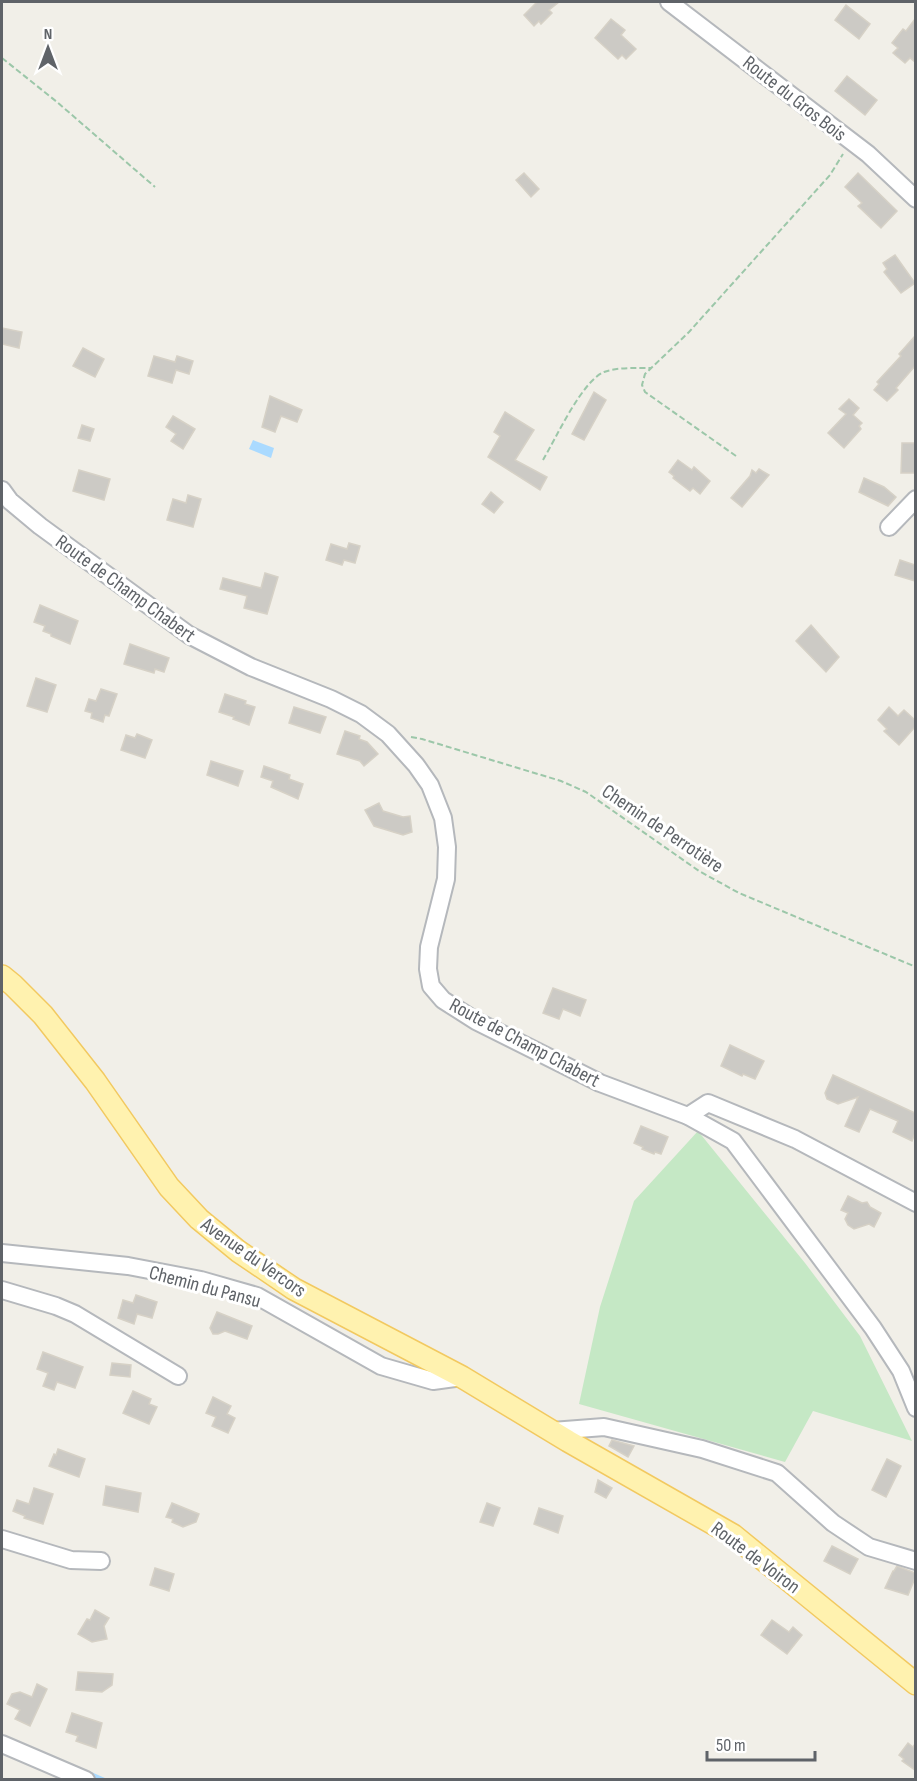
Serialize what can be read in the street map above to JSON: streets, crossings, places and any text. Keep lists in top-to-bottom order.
{
  "streets": {
    "main road": ["Avenue du Vercors", "Route de Voiron"],
    "street": ["Route du Gros Bois", "Route de Champ Chabert", "Chemin du Pansu"],
    "path": ["Chemin de Perrotière"]
  },
  "crossings": [
    ["Route de Champ Chabert", "Chemin de Perrotière"],
    ["Avenue du Vercors", "Chemin du Pansu"],
    ["Avenue du Vercors", "Route de Voiron"]
  ],
  "scale_bar": "50 m",
  "north": "top"
}
